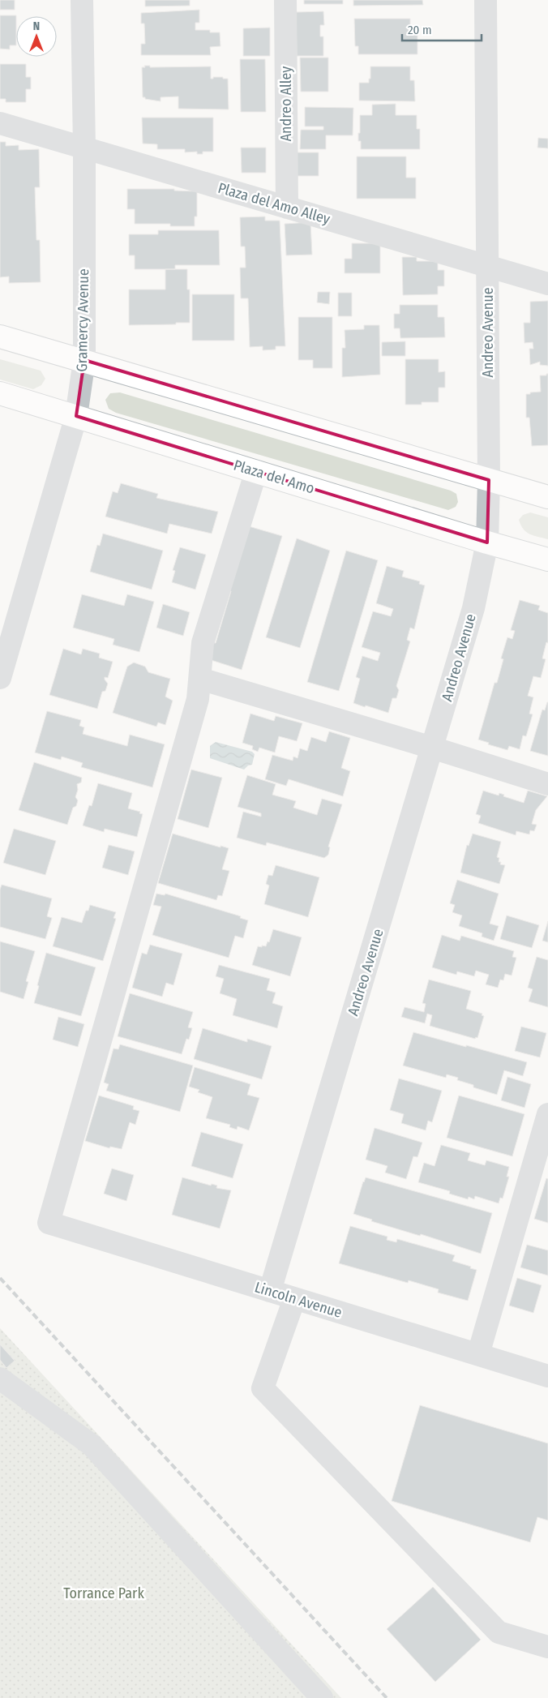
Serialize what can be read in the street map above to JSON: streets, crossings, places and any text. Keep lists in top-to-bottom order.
{
  "streets": {
    "main road": ["Plaza del Amo"],
    "street": [
      "Andreo Alley",
      "Plaza del Amo Alley",
      "Gramercy Avenue",
      "Andreo Avenue",
      "Lincoln Avenue"
    ]
  },
  "crossings": [
    ["Andreo Alley", "Plaza del Amo Alley"],
    ["Plaza del Amo Alley", "Gramercy Avenue"],
    ["Plaza del Amo Alley", "Andreo Avenue"],
    ["Gramercy Avenue", "Plaza del Amo"],
    ["Andreo Avenue", "Plaza del Amo"],
    ["Andreo Avenue", "Lincoln Avenue"]
  ],
  "parks": ["Torrance Park"],
  "scale_bar": "20 m",
  "north": "top"
}
